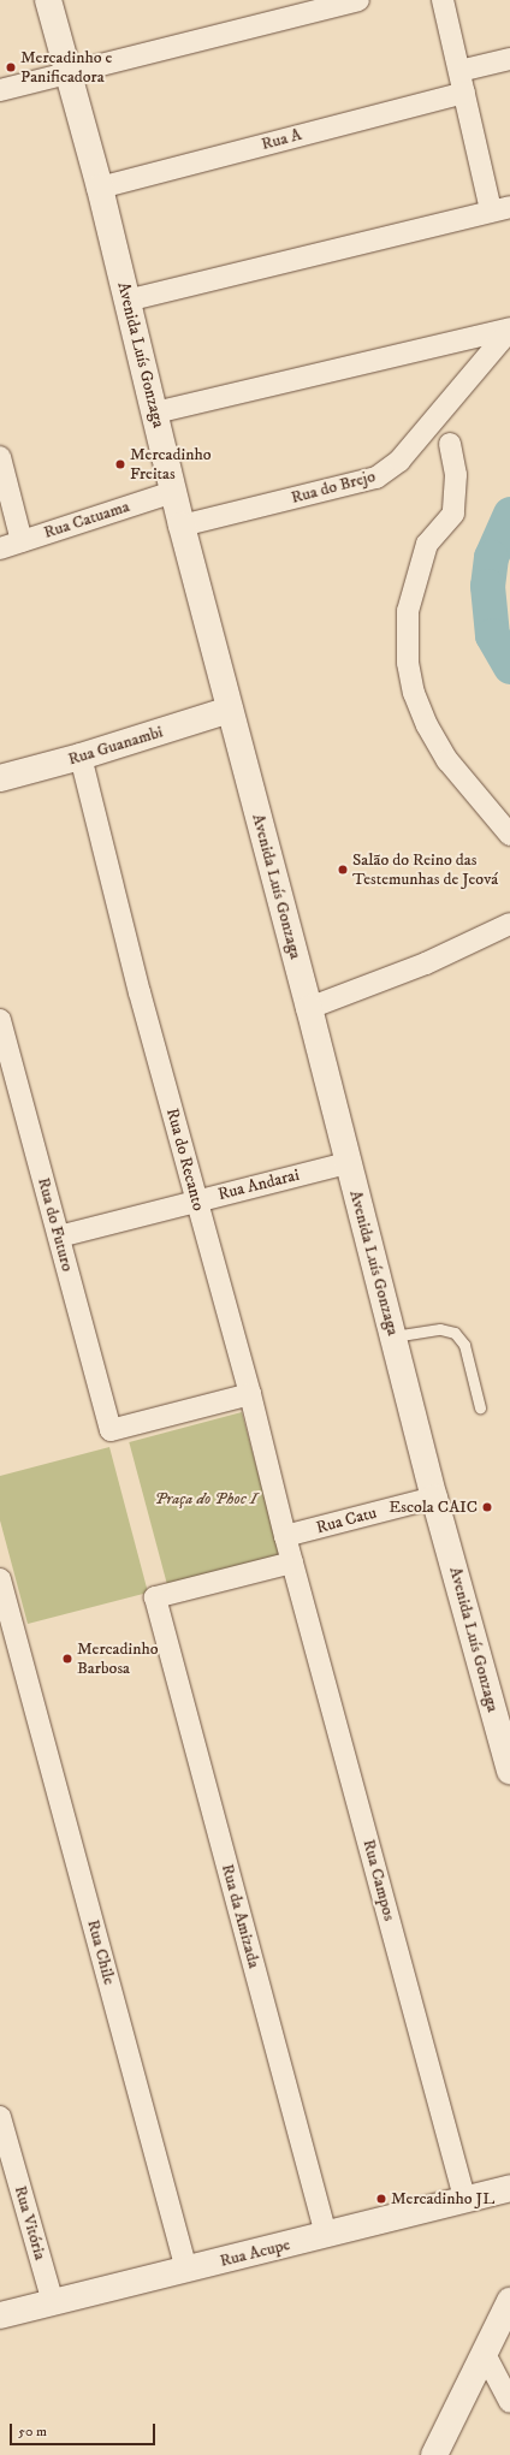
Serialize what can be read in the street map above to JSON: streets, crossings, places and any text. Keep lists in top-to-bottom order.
{
  "streets": {
    "street": [
      "Rua A",
      "Avenida Luís Gonzaga",
      "Rua do Brejo",
      "Rua Catuama",
      "Rua Guanambi",
      "Rua do Recanto",
      "Rua Andarai",
      "Rua do Futuro",
      "Rua Catu",
      "Rua Campos",
      "Rua da Amizada",
      "Rua Chile",
      "Rua Vitória",
      "Rua Acupe"
    ]
  },
  "crossings": [
    ["Rua A", "Avenida Luís Gonzaga"],
    ["Avenida Luís Gonzaga", "Rua do Brejo"],
    ["Avenida Luís Gonzaga", "Rua Catuama"],
    ["Avenida Luís Gonzaga", "Rua Guanambi"],
    ["Avenida Luís Gonzaga", "Rua Andarai"],
    ["Avenida Luís Gonzaga", "Rua Catu"],
    ["Rua Guanambi", "Rua do Recanto"],
    ["Rua do Recanto", "Rua Andarai"],
    ["Rua do Recanto", "Rua do Futuro"],
    ["Rua do Recanto", "Rua Catu"],
    ["Rua do Recanto", "Rua Campos"],
    ["Rua do Recanto", "Rua da Amizada"],
    ["Rua Andarai", "Rua do Futuro"],
    ["Rua Campos", "Rua da Amizada"],
    ["Rua Campos", "Rua Acupe"],
    ["Rua da Amizada", "Rua Acupe"],
    ["Rua Chile", "Rua Acupe"],
    ["Rua Vitória", "Rua Acupe"]
  ],
  "parks": ["Praça do Phoc I"],
  "places": [
    "Mercadinho e Panificadora",
    "Mercadinho Freitas",
    "Salão do Reino das Testemunhas de Jeová",
    "Escola CAIC",
    "Mercadinho Barbosa",
    "Mercadinho JL"
  ],
  "scale_bar": "50 m"
}
